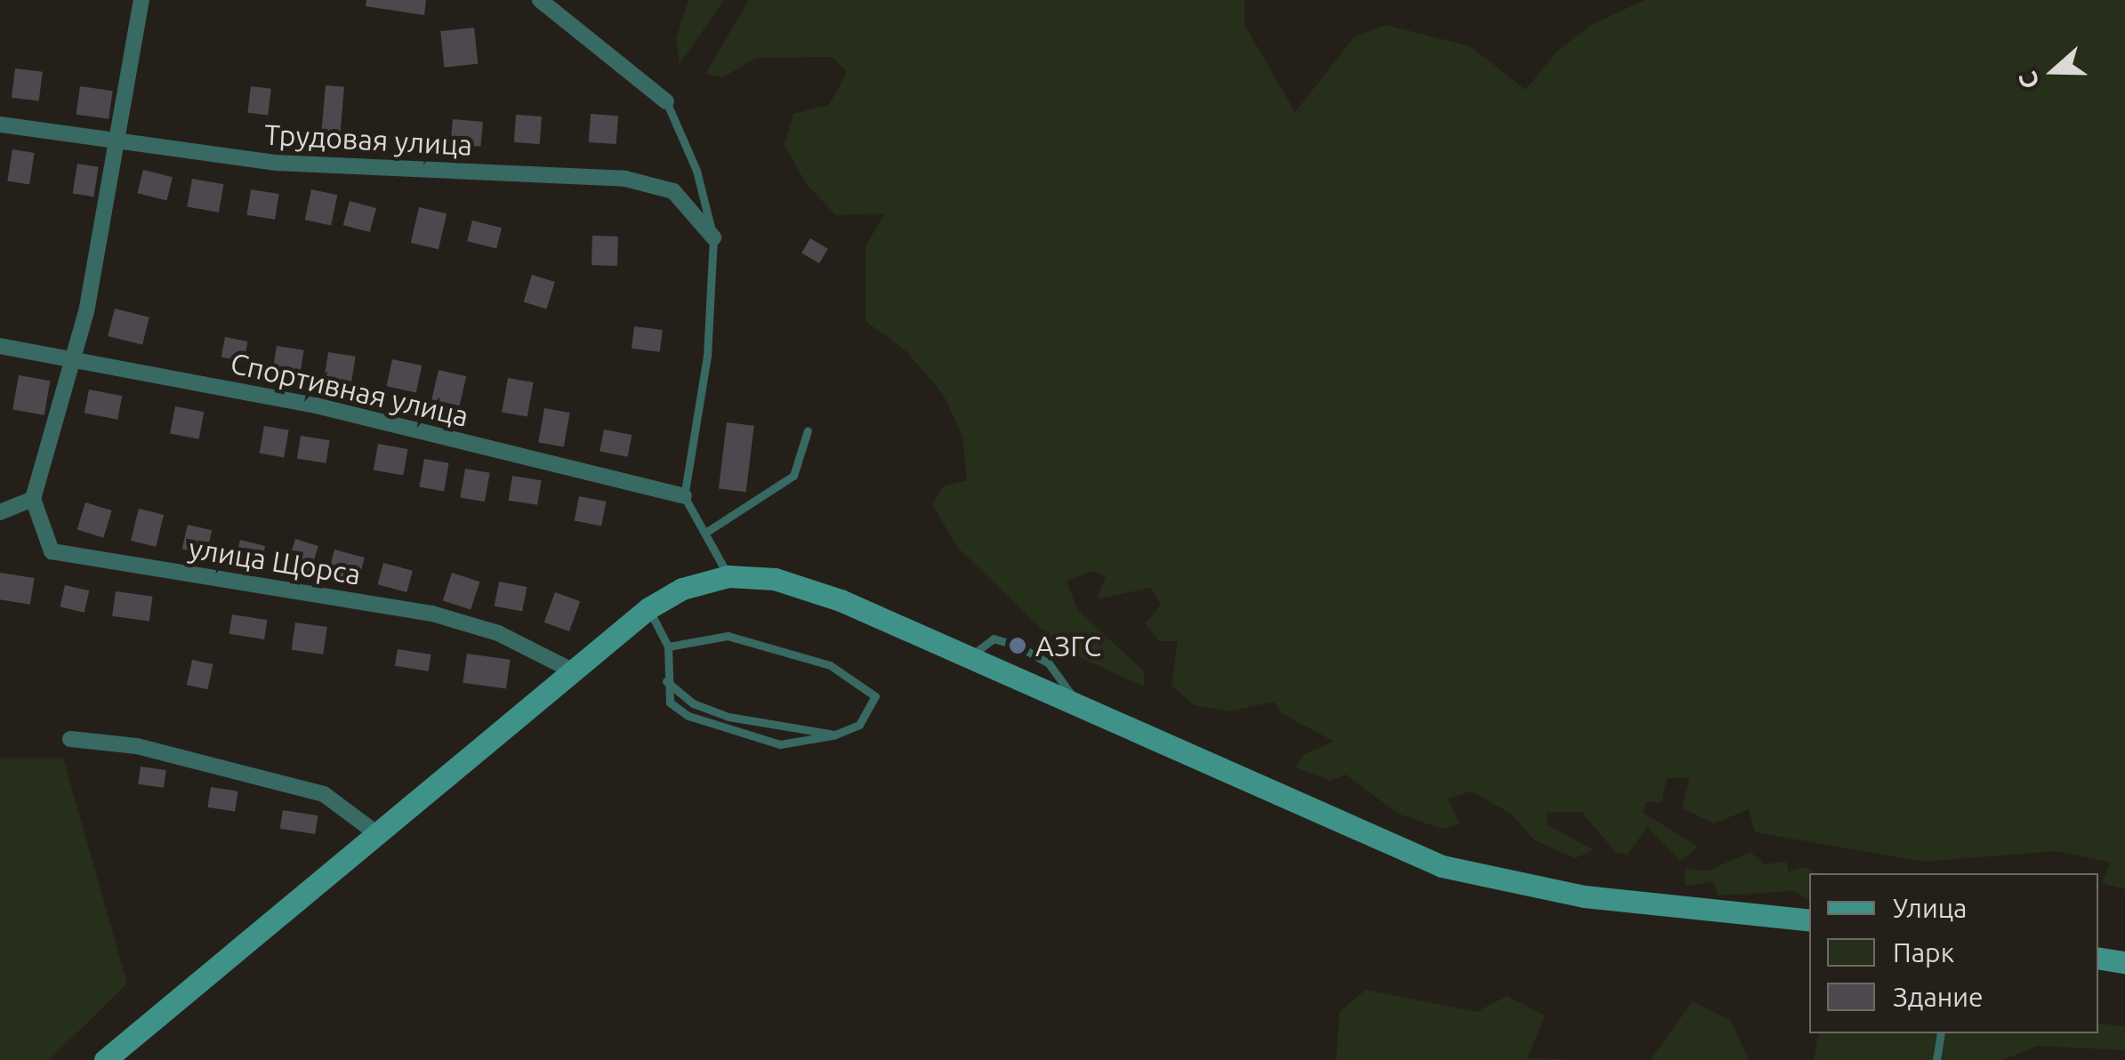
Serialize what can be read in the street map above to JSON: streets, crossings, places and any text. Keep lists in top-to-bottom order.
{
  "streets": {
    "street": ["Трудовая улица", "Спортивная улица", "улица Щорса"]
  },
  "places": ["АЗГС"],
  "legend": ["Улица", "Парк", "Здание"],
  "north": "left"
}
